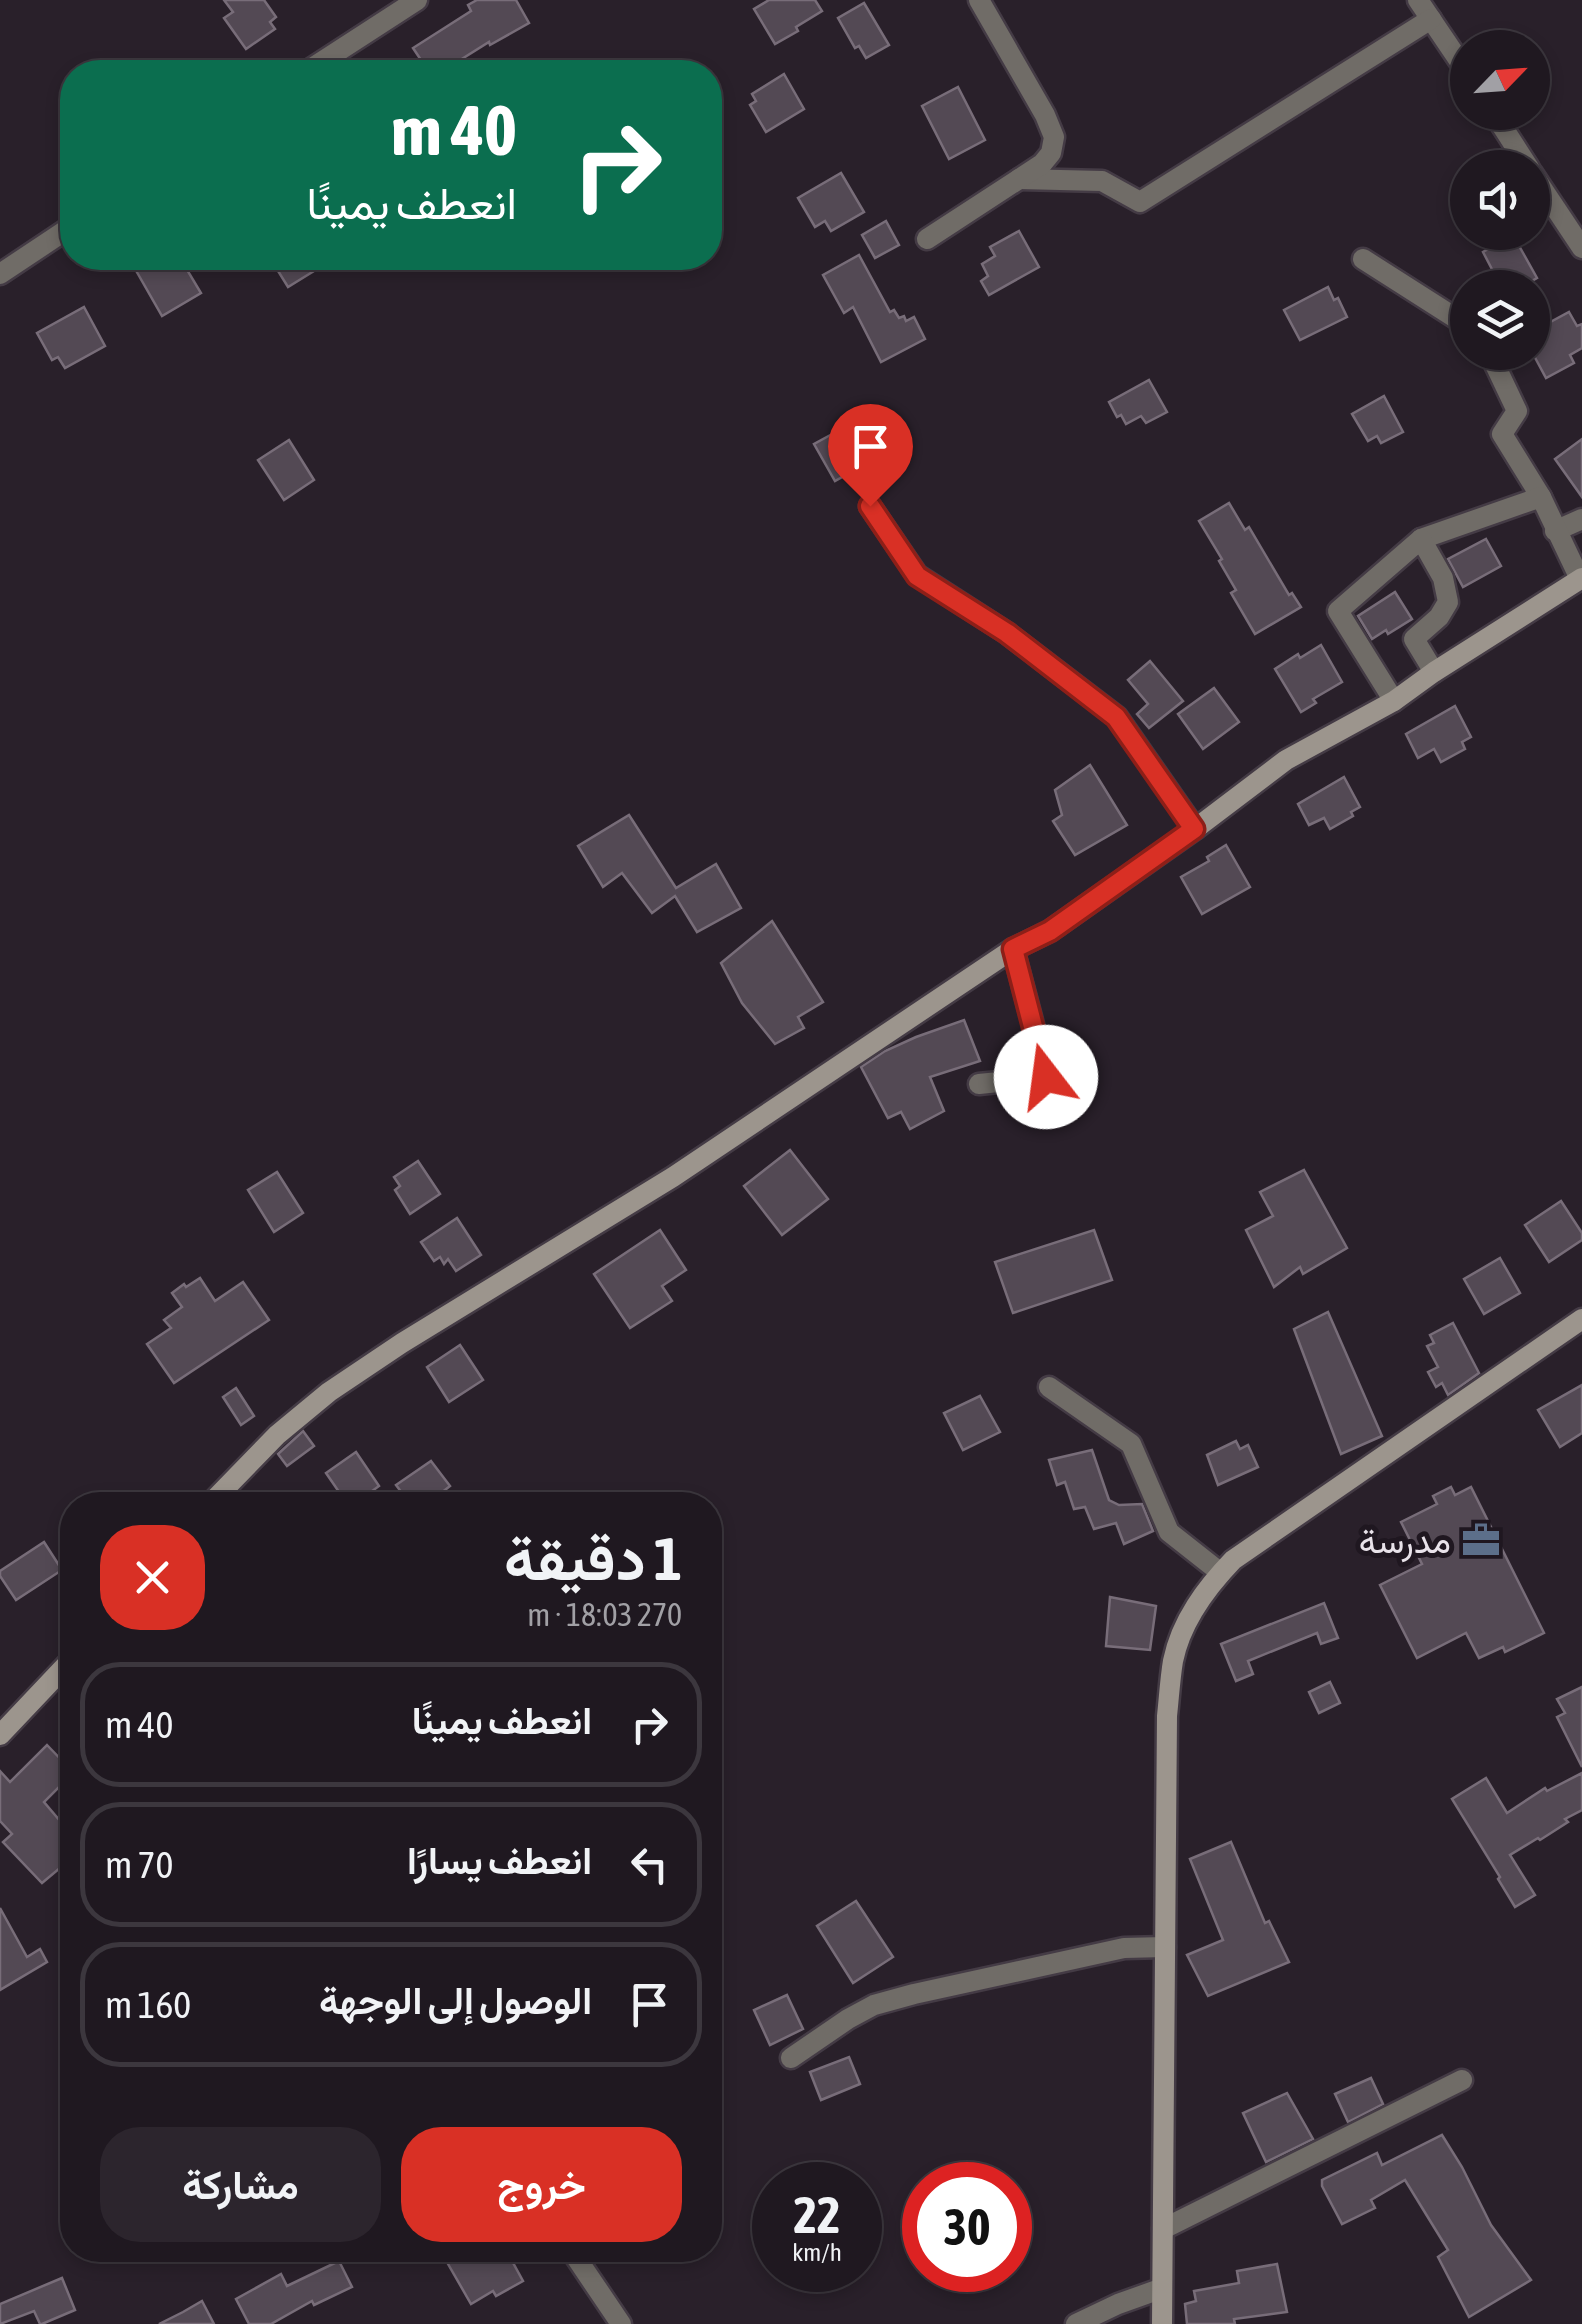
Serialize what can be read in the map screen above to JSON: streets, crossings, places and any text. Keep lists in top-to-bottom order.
{
  "places": {
    "office": ["مدرسة"]
  },
  "north": "top right",
  "page": {
    "turn": ["40 m", "انعطف يمينًا"],
    "heading": ["1 دقيقة", "270 m · 18:03"],
    "list": [
      {
        "name": "انعطف يمينًا",
        "value": "40 m"
      },
      {
        "name": "انعطف يسارًا",
        "value": "70 m"
      },
      {
        "name": "الوصول إلى الوجهة",
        "value": "160 m"
      }
    ],
    "buttons": ["خروج", "مشاركة"],
    "speed": "22 km/h",
    "limit": "30"
  }
}
